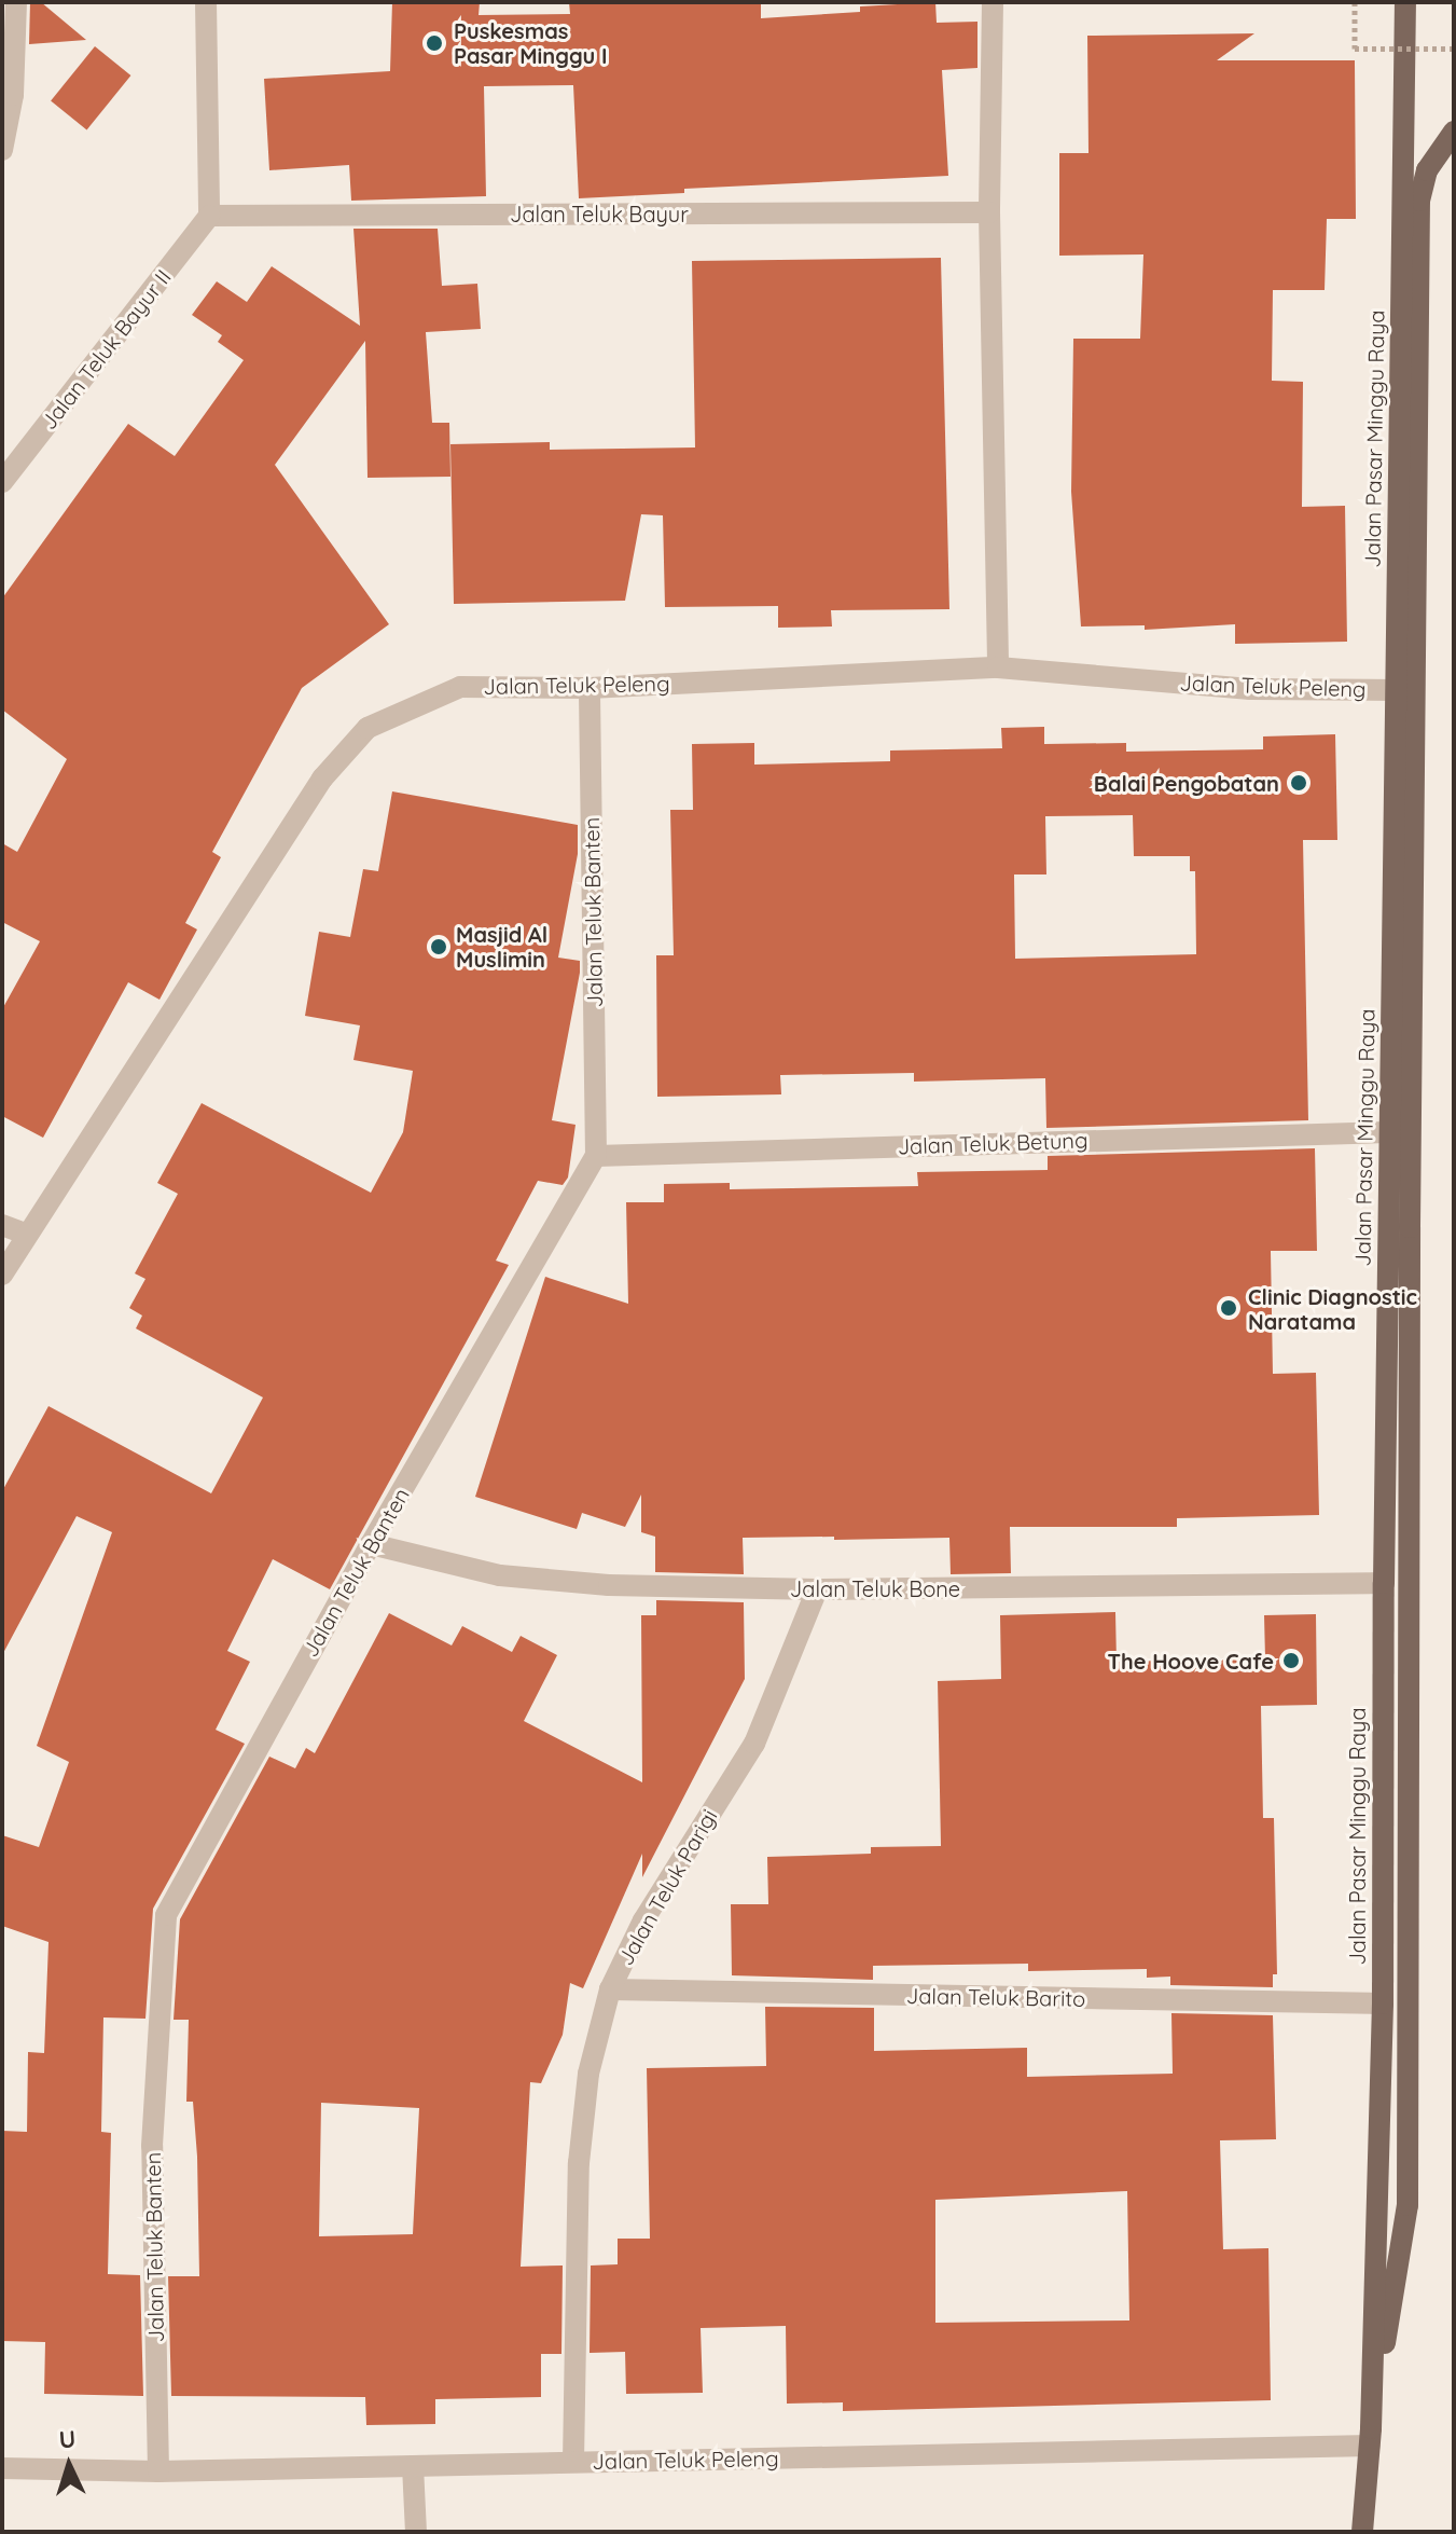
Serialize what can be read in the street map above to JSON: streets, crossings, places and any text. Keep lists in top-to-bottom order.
{
  "streets": {
    "main road": ["Jalan Pasar Minggu Raya"],
    "street": [
      "Jalan Teluk Bayur",
      "Jalan Teluk Bayur II",
      "Jalan Teluk Peleng",
      "Jalan Teluk Banten",
      "Jalan Teluk Betung",
      "Jalan Teluk Bone",
      "Jalan Teluk Parigi",
      "Jalan Teluk Barito"
    ]
  },
  "crossings": [
    ["Jalan Teluk Bayur", "Jalan Teluk Bayur II"],
    ["Jalan Pasar Minggu Raya", "Jalan Teluk Peleng"],
    ["Jalan Pasar Minggu Raya", "Jalan Teluk Betung"],
    ["Jalan Pasar Minggu Raya", "Jalan Teluk Bone"],
    ["Jalan Pasar Minggu Raya", "Jalan Teluk Barito"],
    ["Jalan Teluk Peleng", "Jalan Teluk Banten"],
    ["Jalan Teluk Peleng", "Jalan Teluk Parigi"],
    ["Jalan Teluk Banten", "Jalan Teluk Betung"],
    ["Jalan Teluk Banten", "Jalan Teluk Bone"],
    ["Jalan Teluk Bone", "Jalan Teluk Parigi"],
    ["Jalan Teluk Parigi", "Jalan Teluk Barito"]
  ],
  "places": [
    "Puskesmas Pasar Minggu I",
    "Balai Pengobatan",
    "Masjid Al Muslimin",
    "Clinic Diagnostic Naratama",
    "The Hoove Cafe"
  ],
  "north": "top"
}
